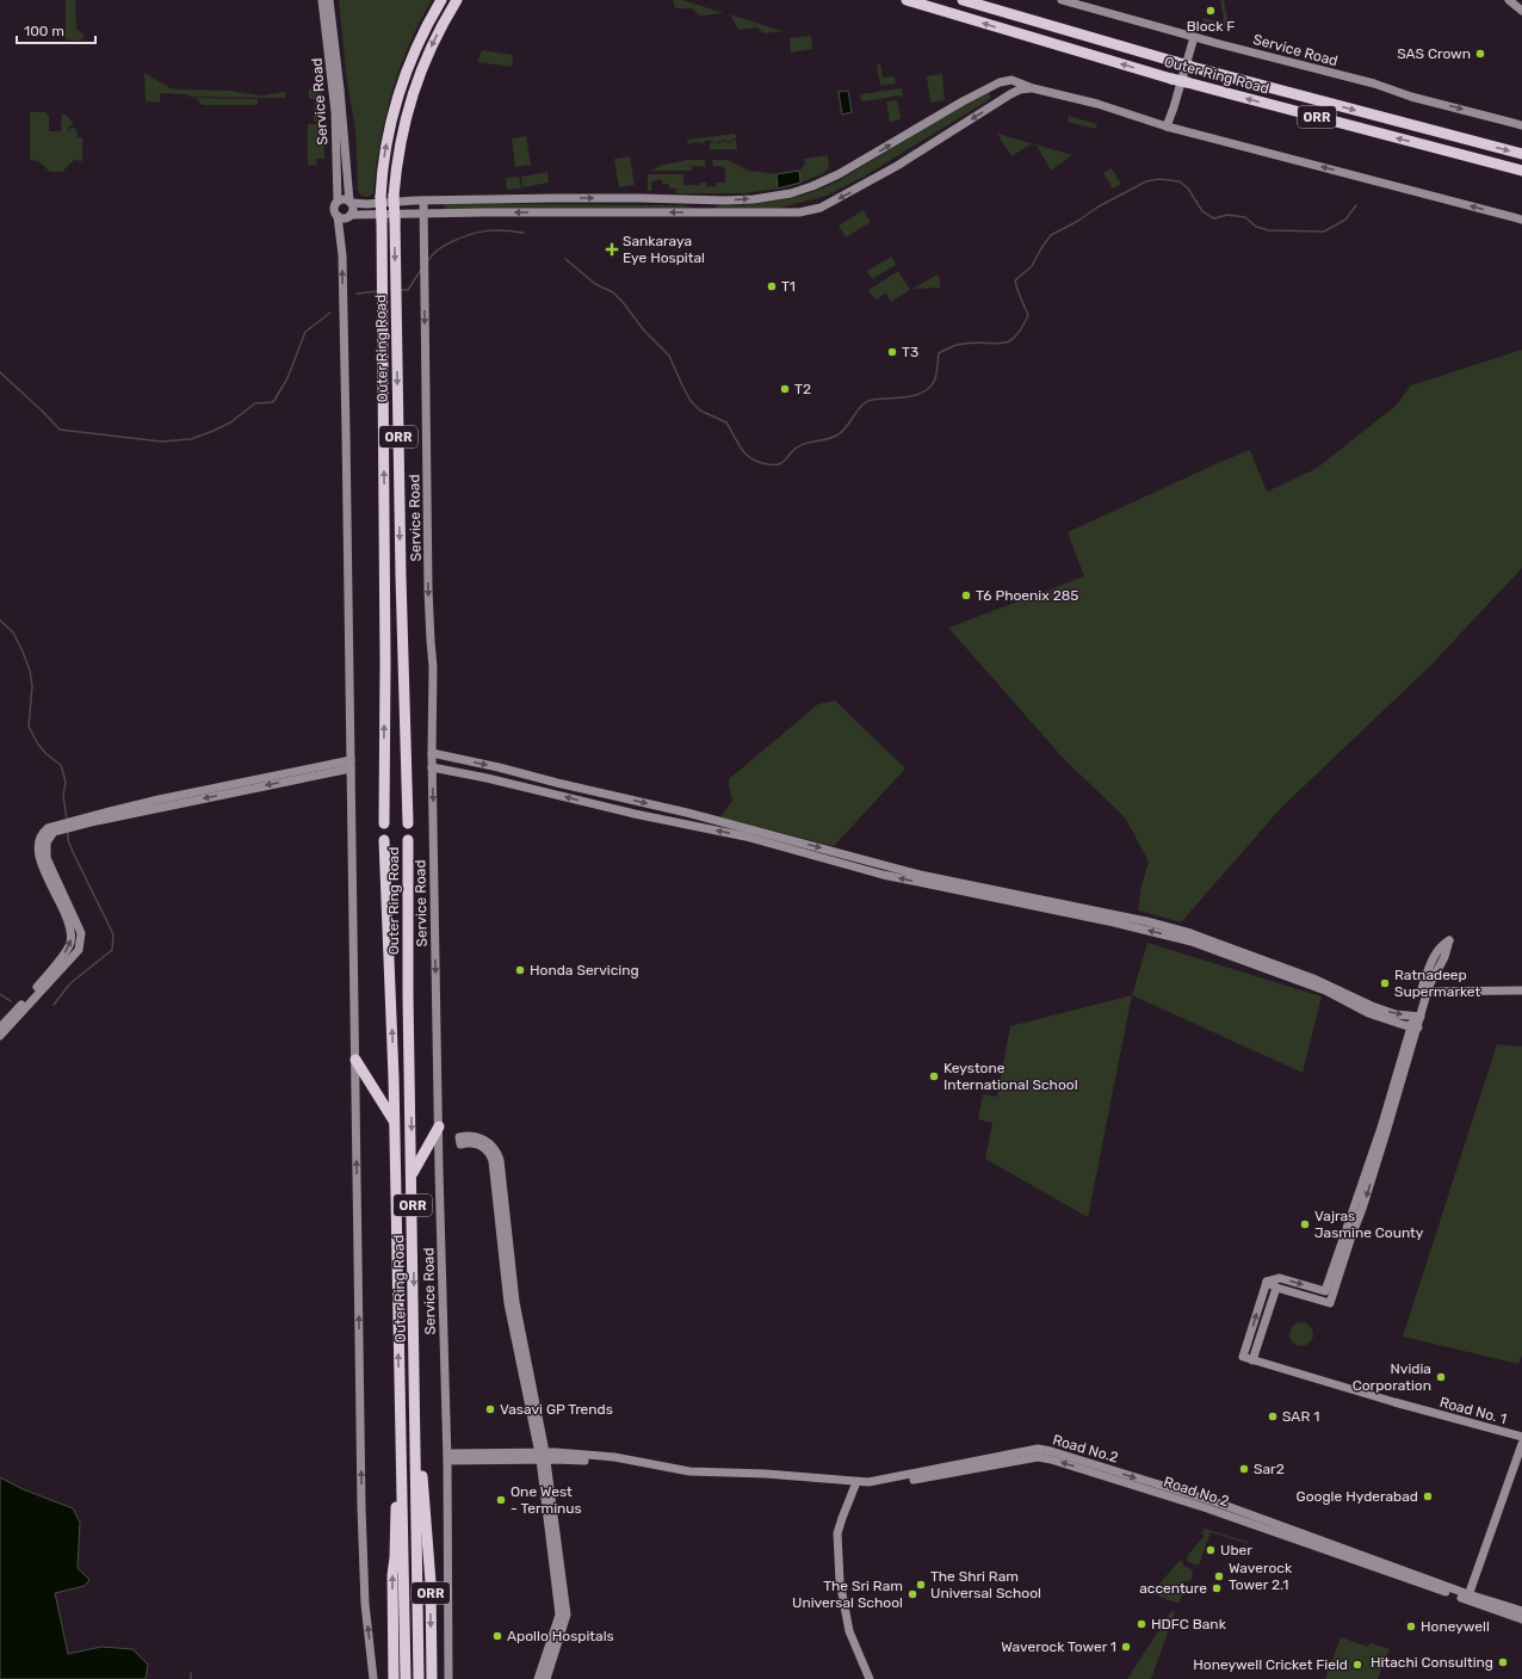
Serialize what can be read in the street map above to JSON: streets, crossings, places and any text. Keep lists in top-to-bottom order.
{
  "streets": {
    "highway": ["Outer Ring Road", "ORR"],
    "main road": [
      "Service Road",
      "Road No. 1",
      "Road No.2",
      "Road No 2"
    ]
  },
  "crossings": [
    ["Outer Ring Road", "ORR"],
    ["Road No.2", "Road No 2"]
  ],
  "one_way": ["Road No.2"],
  "places": {
    "other": [
      "Block F",
      "SAS Crown",
      "T1",
      "T3",
      "T2",
      "T6 Phoenix 285",
      "Honda Servicing",
      "Ratnadeep Supermarket",
      "Keystone International School",
      "Vajras Jasmine County",
      "Nvidia Corporation",
      "Vasavi GP Trends",
      "SAR 1",
      "Sar2",
      "Google Hyderabad",
      "One West - Terminus",
      "Uber",
      "Waverock Tower 2.1",
      "The Shri Ram Universal School",
      "accenture",
      "The Sri Ram Universal School",
      "HDFC Bank",
      "Honeywell",
      "Apollo Hospitals",
      "Waverock Tower 1",
      "Hitachi Consulting",
      "Honeywell Cricket Field"
    ],
    "health": ["Sankaraya Eye Hospital"]
  },
  "scale_bar": "100 m"
}
